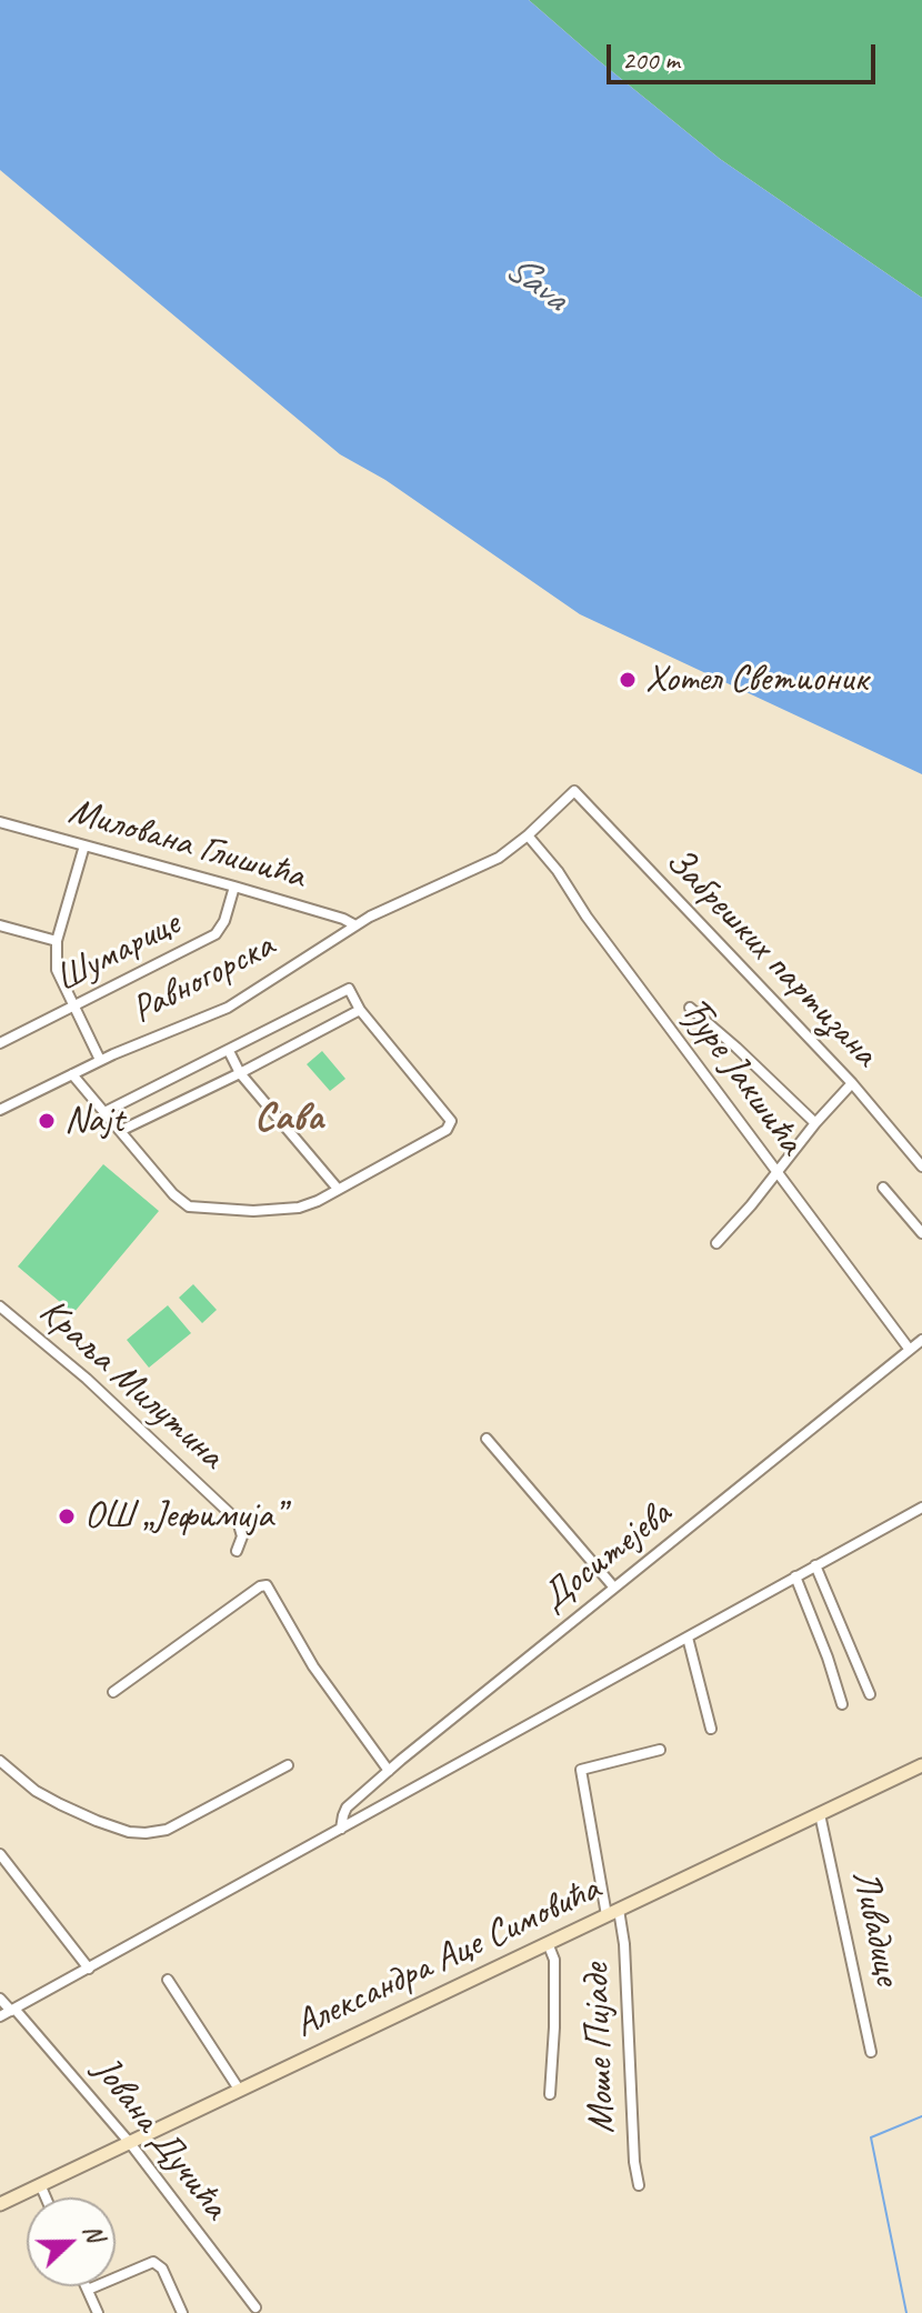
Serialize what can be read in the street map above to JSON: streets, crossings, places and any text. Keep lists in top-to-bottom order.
{
  "streets": {
    "street": [
      "Милована Глишића",
      "Шумарице",
      "Забрешких партизана",
      "Равногорска",
      "Ђуре Јакшића",
      "Краља Милутина",
      "Доситејева",
      "Ливадице",
      "Александра Аце Симовића",
      "Моше Пијаде",
      "Јована Дучића"
    ]
  },
  "crossings": [
    ["Милована Глишића", "Шумарице"],
    ["Милована Глишића", "Равногорска"],
    ["Забрешких партизана", "Равногорска"],
    ["Равногорска", "Ђуре Јакшића"],
    ["Ђуре Јакшића", "Доситејева"],
    ["Ливадице", "Александра Аце Симовића"],
    ["Александра Аце Симовића", "Моше Пијаде"],
    ["Александра Аце Симовића", "Јована Дучића"]
  ],
  "districts": ["Сава"],
  "water": ["Sava"],
  "places": ["Хотел Светионик", "Najt", "ОШ „Јефимија”"],
  "scale_bar": "200 m",
  "north": "right"
}
